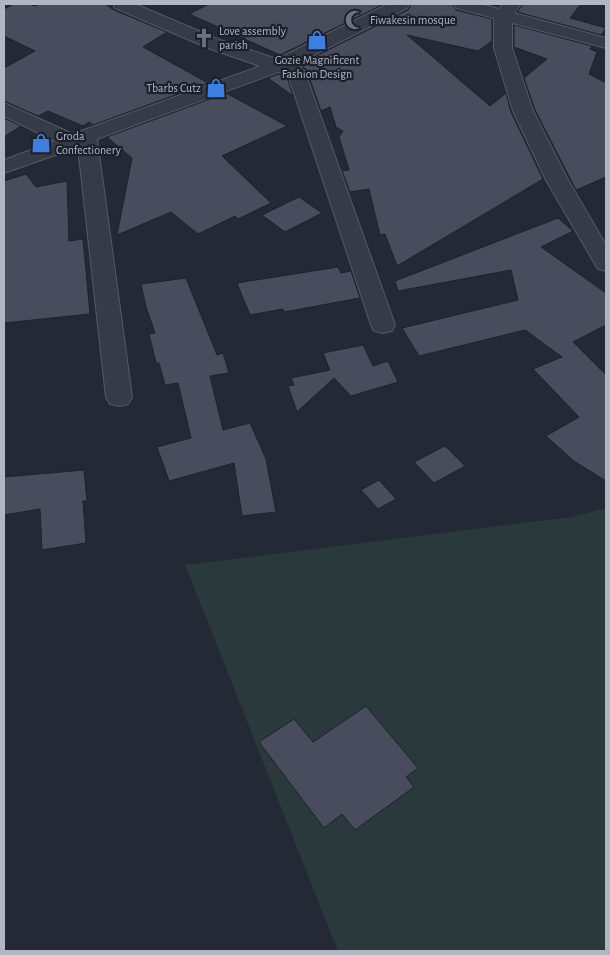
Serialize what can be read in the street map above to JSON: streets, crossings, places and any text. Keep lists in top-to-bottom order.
{
  "places": {
    "mosque": ["Fiwakesin mosque"],
    "church": ["Love assembly parish"],
    "shop": ["Gozie Magnificent Fashion Design", "Tbarbs Cutz", "Groda Confectionery"]
  }
}
